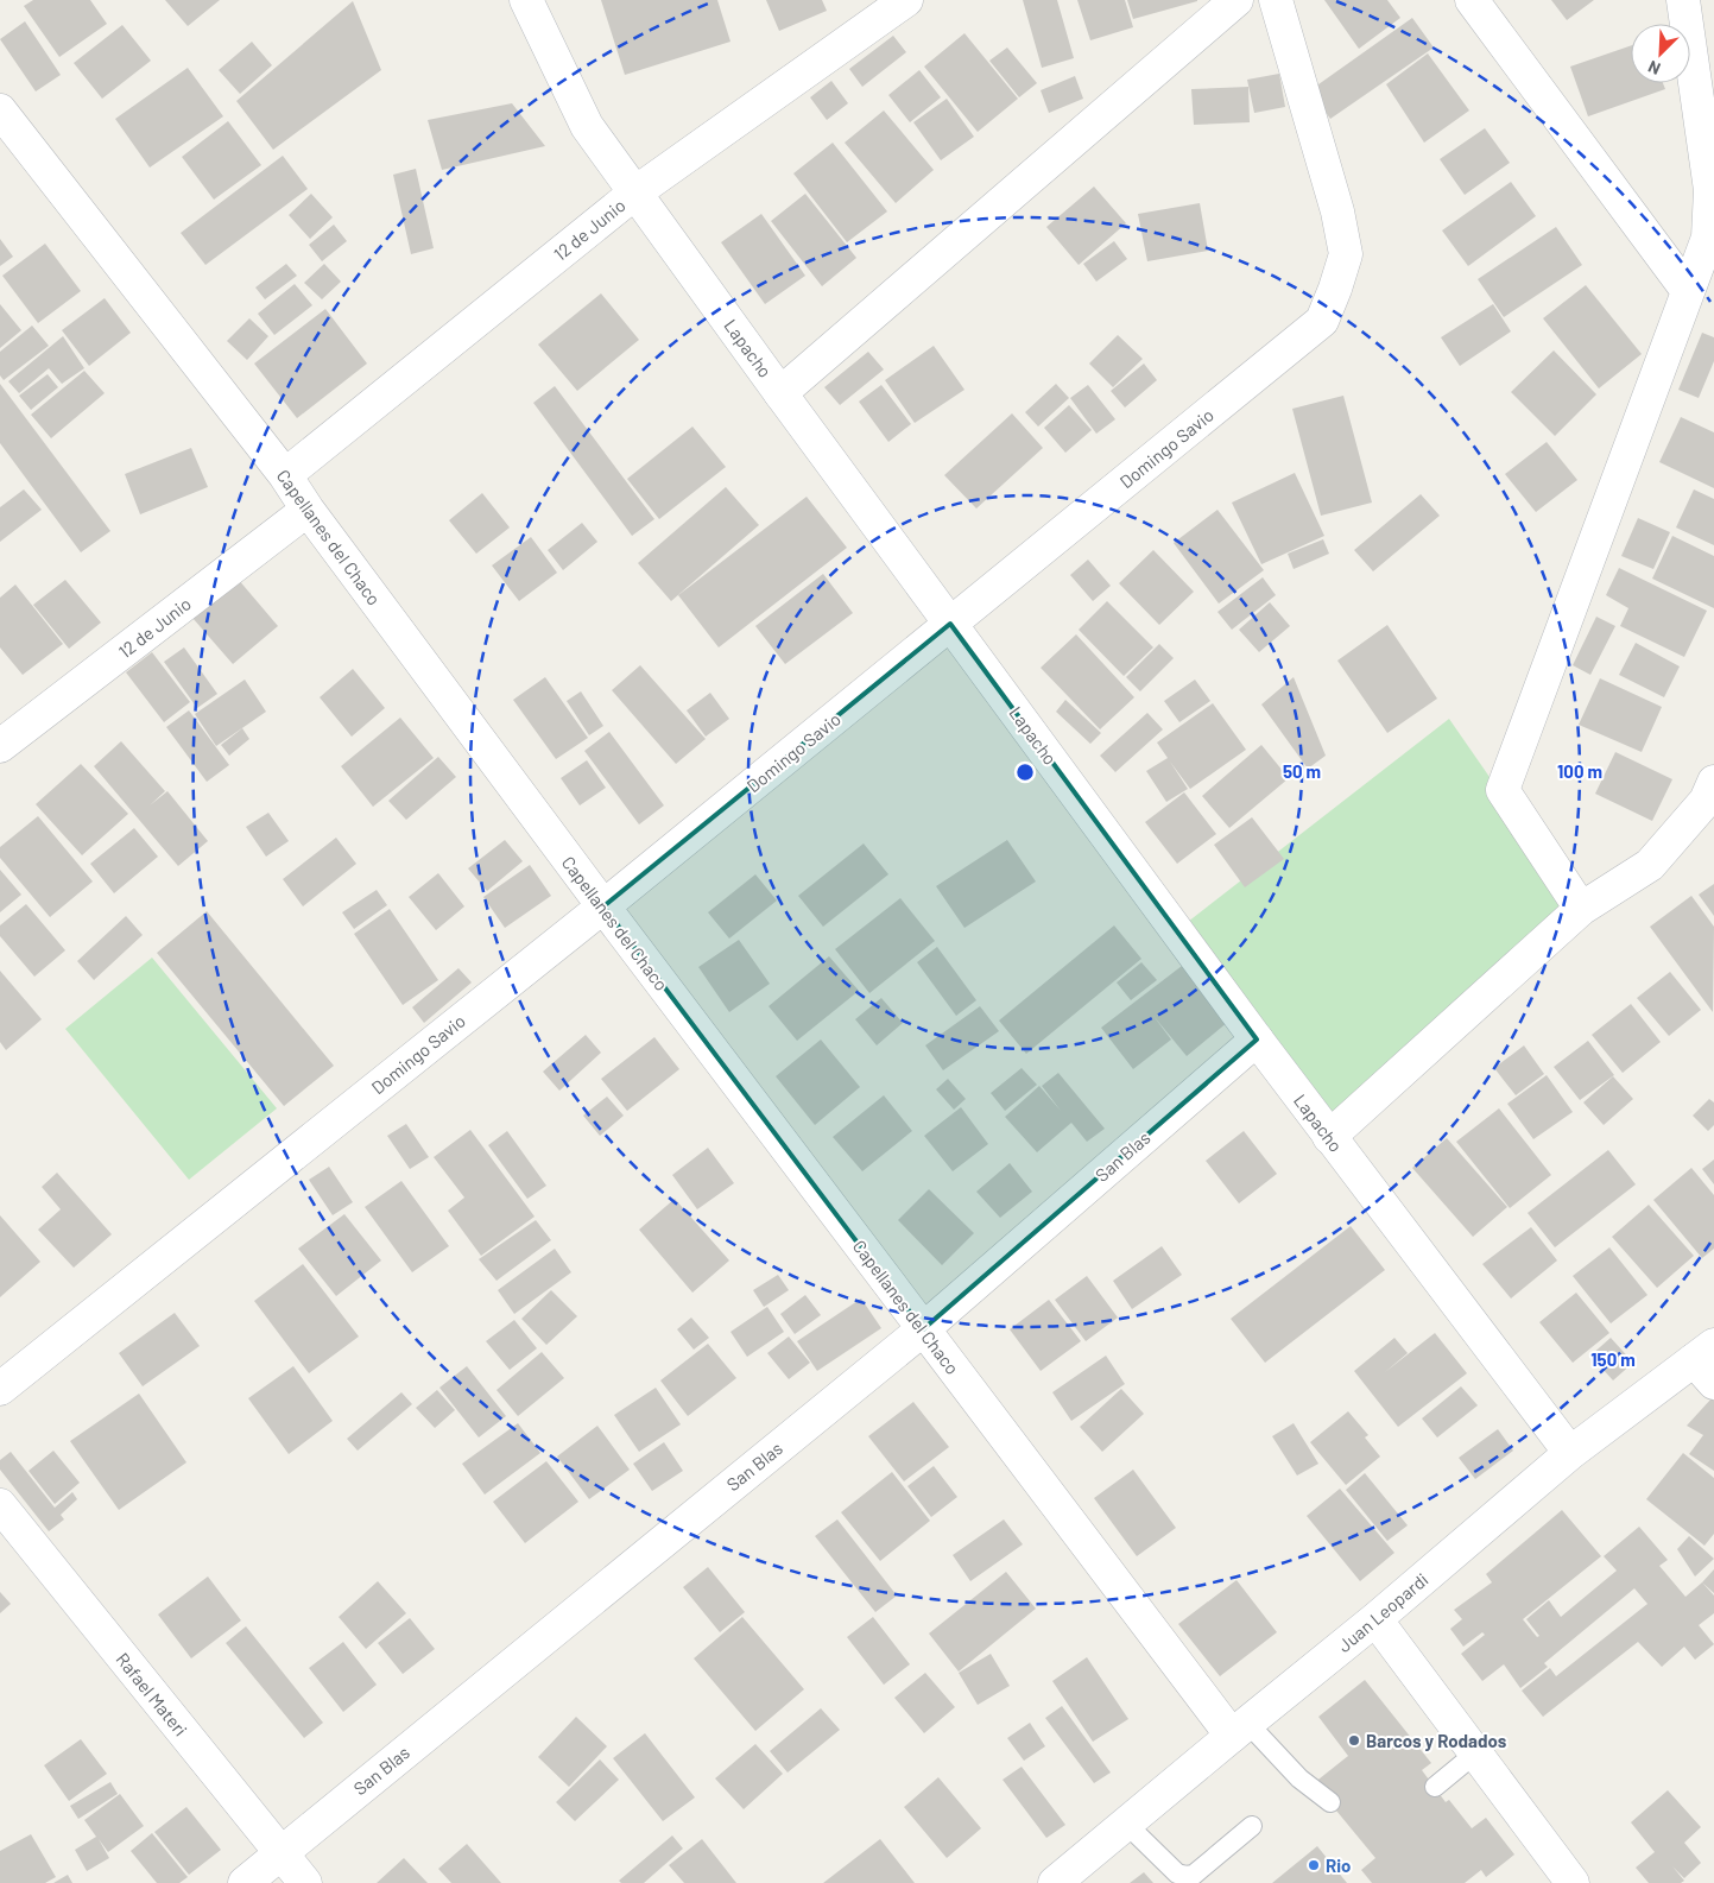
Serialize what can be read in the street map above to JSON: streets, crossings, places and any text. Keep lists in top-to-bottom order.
{
  "streets": {
    "street": [
      "12 de Junio",
      "Lapacho",
      "Domingo Savio",
      "Capellanes del Chaco",
      "San Blas",
      "Juan Leopardi",
      "Rafael Materi"
    ]
  },
  "crossings": [
    ["12 de Junio", "Lapacho"],
    ["12 de Junio", "Capellanes del Chaco"],
    ["Lapacho", "Domingo Savio"],
    ["Lapacho", "San Blas"],
    ["Lapacho", "Juan Leopardi"],
    ["Domingo Savio", "Capellanes del Chaco"],
    ["Capellanes del Chaco", "San Blas"],
    ["Capellanes del Chaco", "Juan Leopardi"],
    ["San Blas", "Rafael Materi"]
  ],
  "places": ["Barcos y Rodados", "Rio"],
  "north": "bottom left",
  "rings": ["50 m", "100 m", "150 m"]
}
